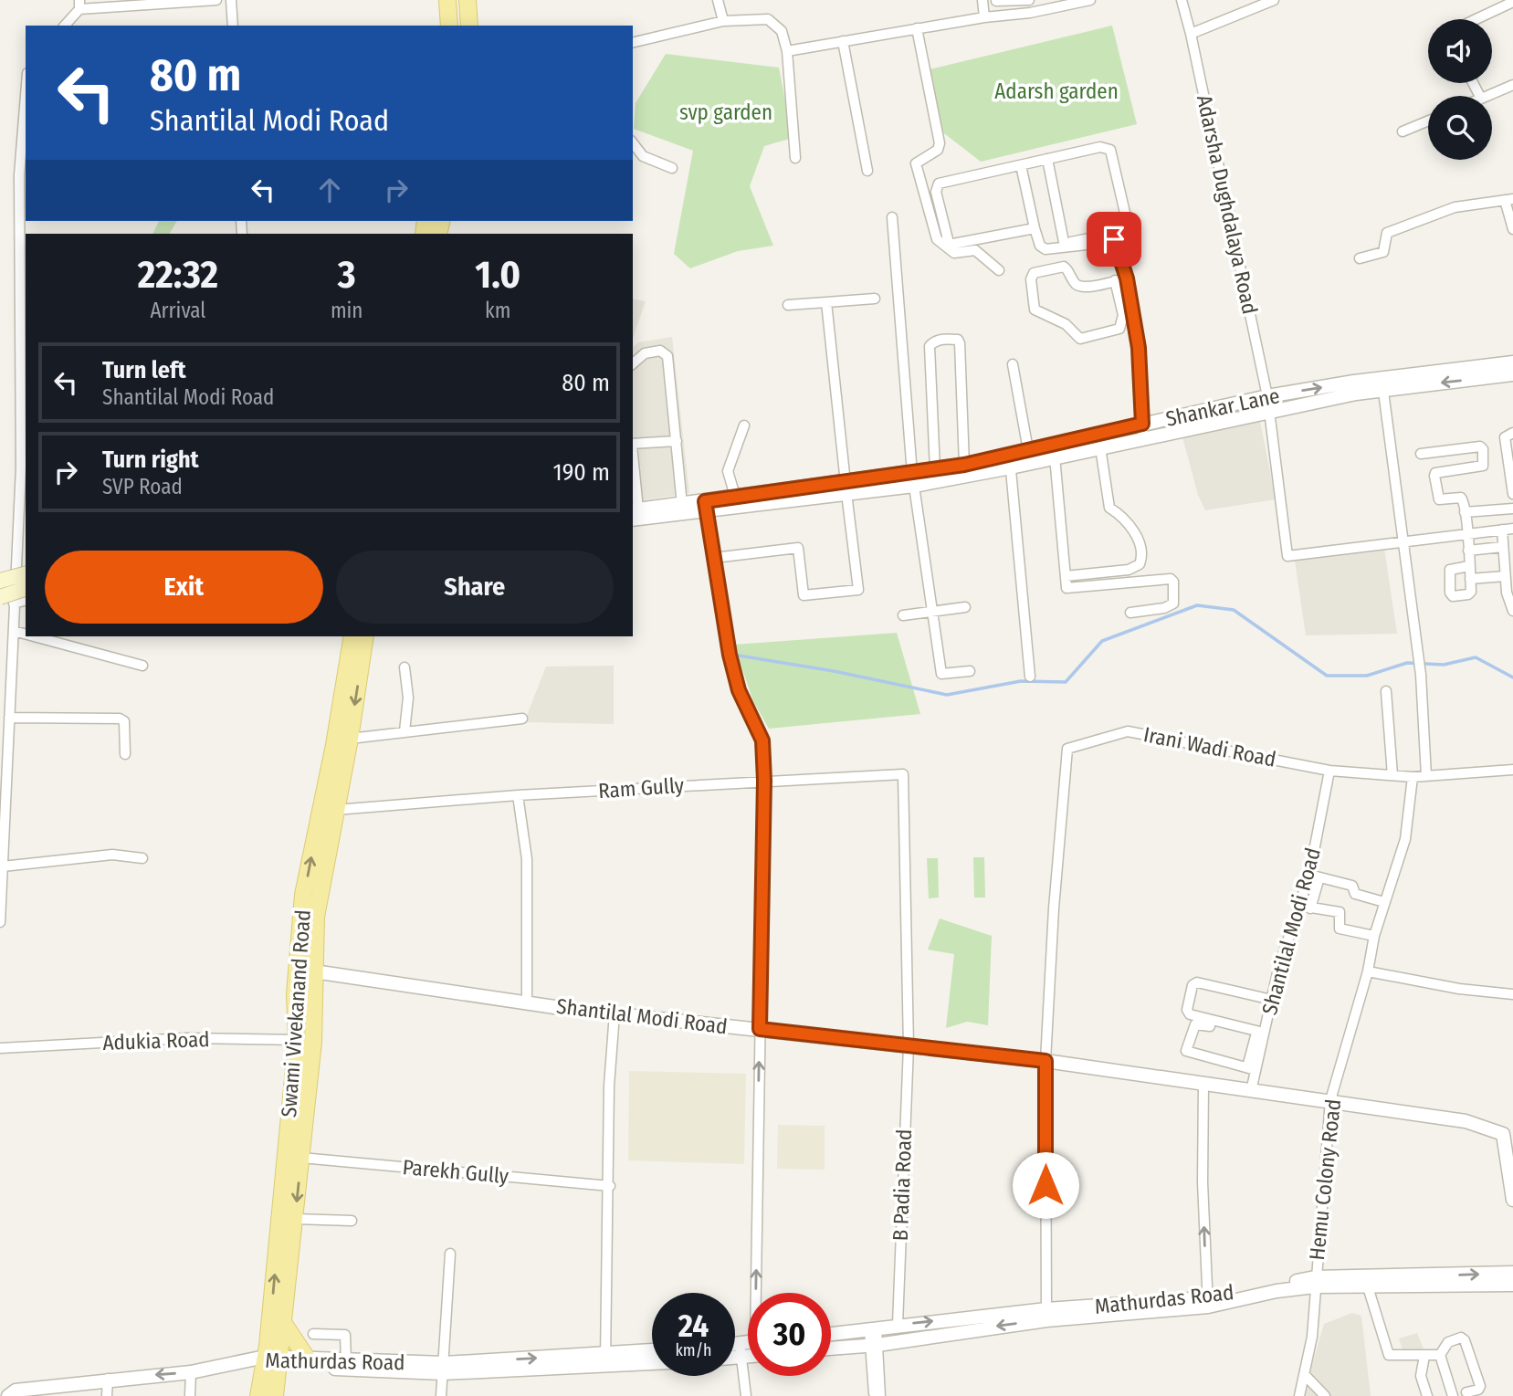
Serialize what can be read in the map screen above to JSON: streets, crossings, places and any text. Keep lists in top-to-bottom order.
{
  "streets": {
    "main road": ["Swami Vivekanand Road"],
    "street": [
      "Adarsha Dughdalaya Road",
      "Shankar Lane",
      "Irani Wadi Road",
      "Ram Gully",
      "Shantilal Modi Road",
      "Adukia Road",
      "Parekh Gully",
      "Hemu Colony Road",
      "B Padia Road",
      "Mathurdas Road"
    ]
  },
  "crossings": [
    ["Adarsha Dughdalaya Road", "Shankar Lane"],
    ["Irani Wadi Road", "Shantilal Modi Road"],
    ["Irani Wadi Road", "Hemu Colony Road"],
    ["Ram Gully", "Shantilal Modi Road"],
    ["Ram Gully", "Swami Vivekanand Road"],
    ["Ram Gully", "B Padia Road"],
    ["Shantilal Modi Road", "Swami Vivekanand Road"],
    ["Shantilal Modi Road", "Hemu Colony Road"],
    ["Shantilal Modi Road", "B Padia Road"],
    ["Swami Vivekanand Road", "Adukia Road"],
    ["Swami Vivekanand Road", "Parekh Gully"],
    ["Swami Vivekanand Road", "Mathurdas Road"],
    ["Hemu Colony Road", "Mathurdas Road"],
    ["B Padia Road", "Mathurdas Road"]
  ],
  "parks": ["Adarsh garden", "svp garden"],
  "page": {
    "turn": ["80 m", "Shantilal Modi Road"],
    "eta": [
      "22:32",
      "Arrival",
      "3",
      "min",
      "1.0",
      "km"
    ],
    "list": [
      {
        "name": "Turn left",
        "note": "Shantilal Modi Road",
        "value": "80 m"
      },
      {
        "name": "Turn right",
        "note": "SVP Road",
        "value": "190 m"
      }
    ],
    "buttons": ["Exit", "Share"],
    "speed": "24 km/h",
    "limit": "30"
  }
}
